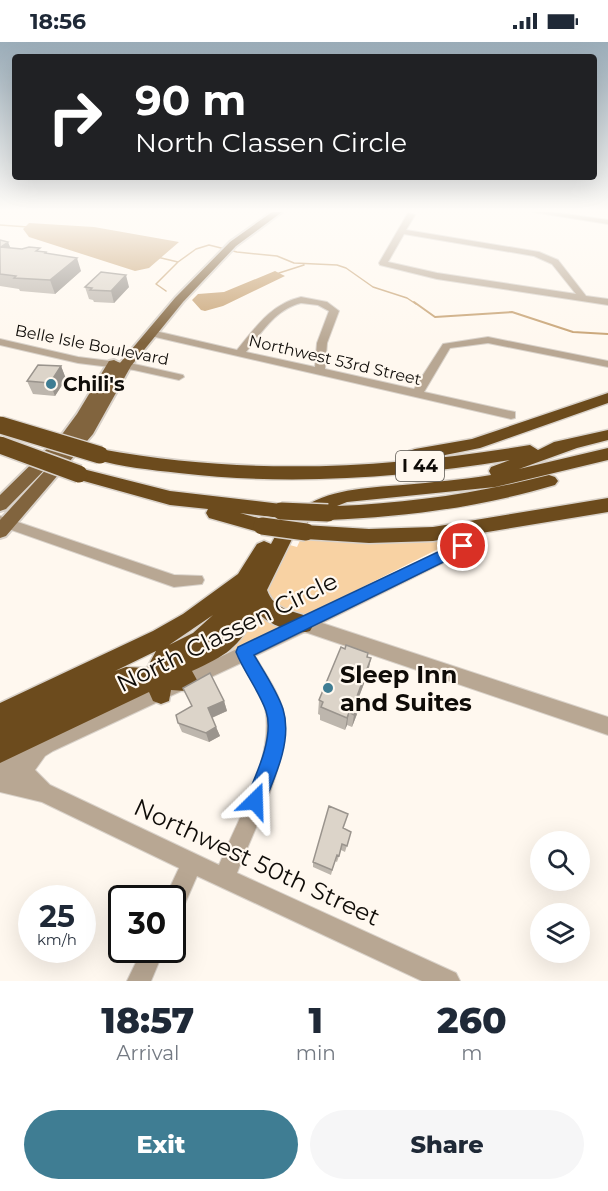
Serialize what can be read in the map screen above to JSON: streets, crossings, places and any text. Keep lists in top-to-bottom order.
{
  "streets": {
    "highway": ["I 44"],
    "street": [
      "Belle Isle Boulevard",
      "Northwest 53rd Street",
      "North Classen Circle",
      "Northwest 50th Street"
    ]
  },
  "crossings": [
    ["North Classen Circle", "Northwest 50th Street"]
  ],
  "places": ["Chili's", "Sleep Inn and Suites"],
  "page": {
    "status": "18:56",
    "turn": ["90 m", "North Classen Circle"],
    "speed": "25 km/h",
    "limit": "30",
    "eta": [
      "18:57",
      "Arrival",
      "1",
      "min",
      "260",
      "m"
    ],
    "buttons": ["Exit", "Share"]
  }
}
